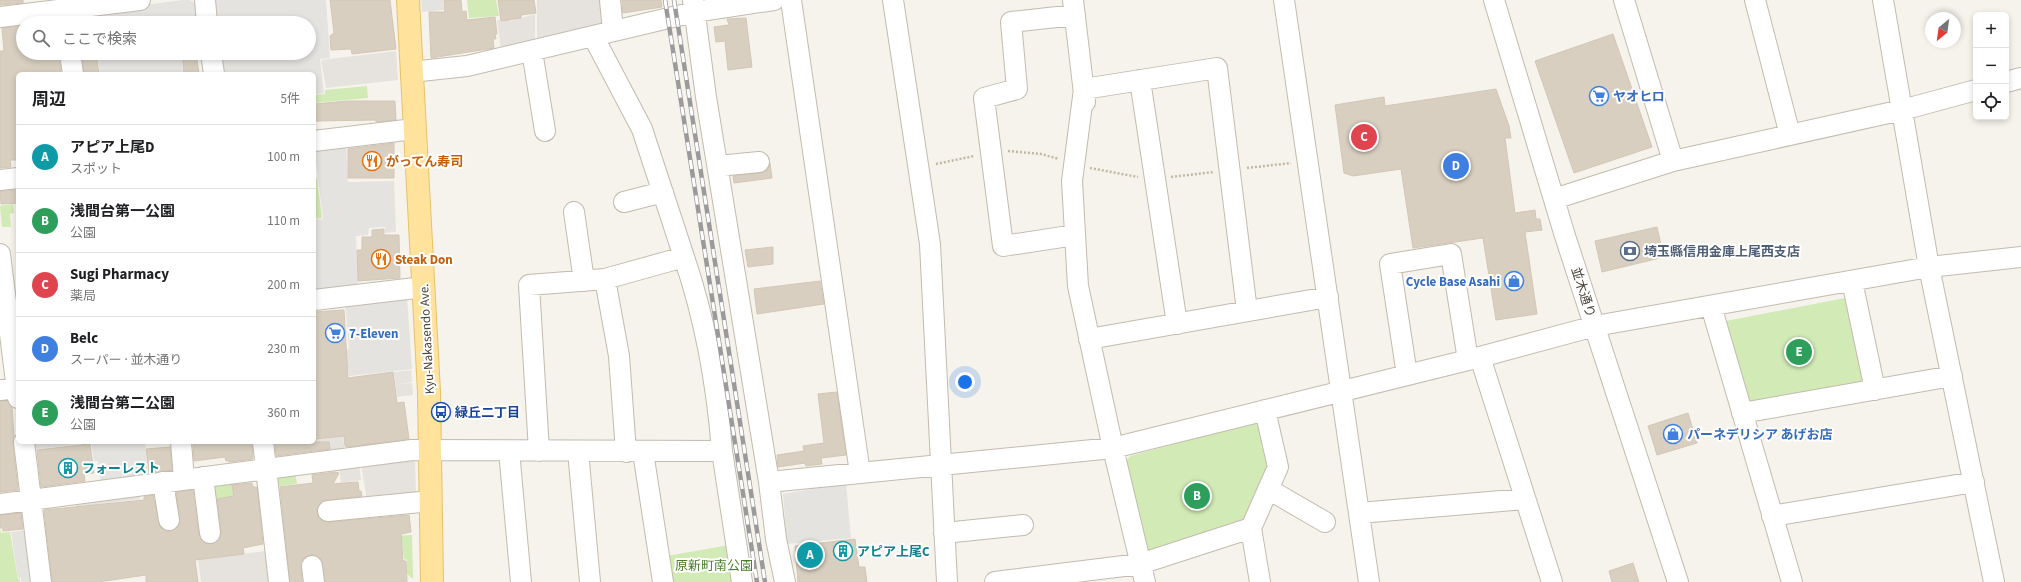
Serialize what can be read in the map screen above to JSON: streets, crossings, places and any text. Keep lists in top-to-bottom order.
{
  "streets": {
    "main road": ["Kyu-Nakasendo Ave."],
    "street": ["並木通り"]
  },
  "parks": ["原新町南公園"],
  "places": {
    "supermarket": ["ヤオヒロ", "7-Eleven"],
    "restaurant": ["がってん寿司", "Steak Don"],
    "bank": ["埼玉縣信用金庫上尾西支店"],
    "shop": ["Cycle Base Asahi", "パーネデリシア あげお店"],
    "bus stop": ["緑丘二丁目"],
    "building": ["フォーレスト", "アピア上尾C"]
  },
  "north": "bottom left",
  "page": {
    "map_buttons": ["+", "−"],
    "search": "ここで検索",
    "heading": ["周辺", "5件"],
    "pins": [
      "C",
      "D",
      "E",
      "B",
      "A"
    ],
    "list": [
      {
        "mark": "A",
        "name": "アピア上尾D",
        "note": "スポット",
        "value": "100 m"
      },
      {
        "mark": "B",
        "name": "浅間台第一公園",
        "note": "公園",
        "value": "110 m"
      },
      {
        "mark": "C",
        "name": "Sugi Pharmacy",
        "note": "薬局",
        "value": "200 m"
      },
      {
        "mark": "D",
        "name": "Belc",
        "note": "スーパー · 並木通り",
        "value": "230 m"
      },
      {
        "mark": "E",
        "name": "浅間台第二公園",
        "note": "公園",
        "value": "360 m"
      }
    ]
  }
}
